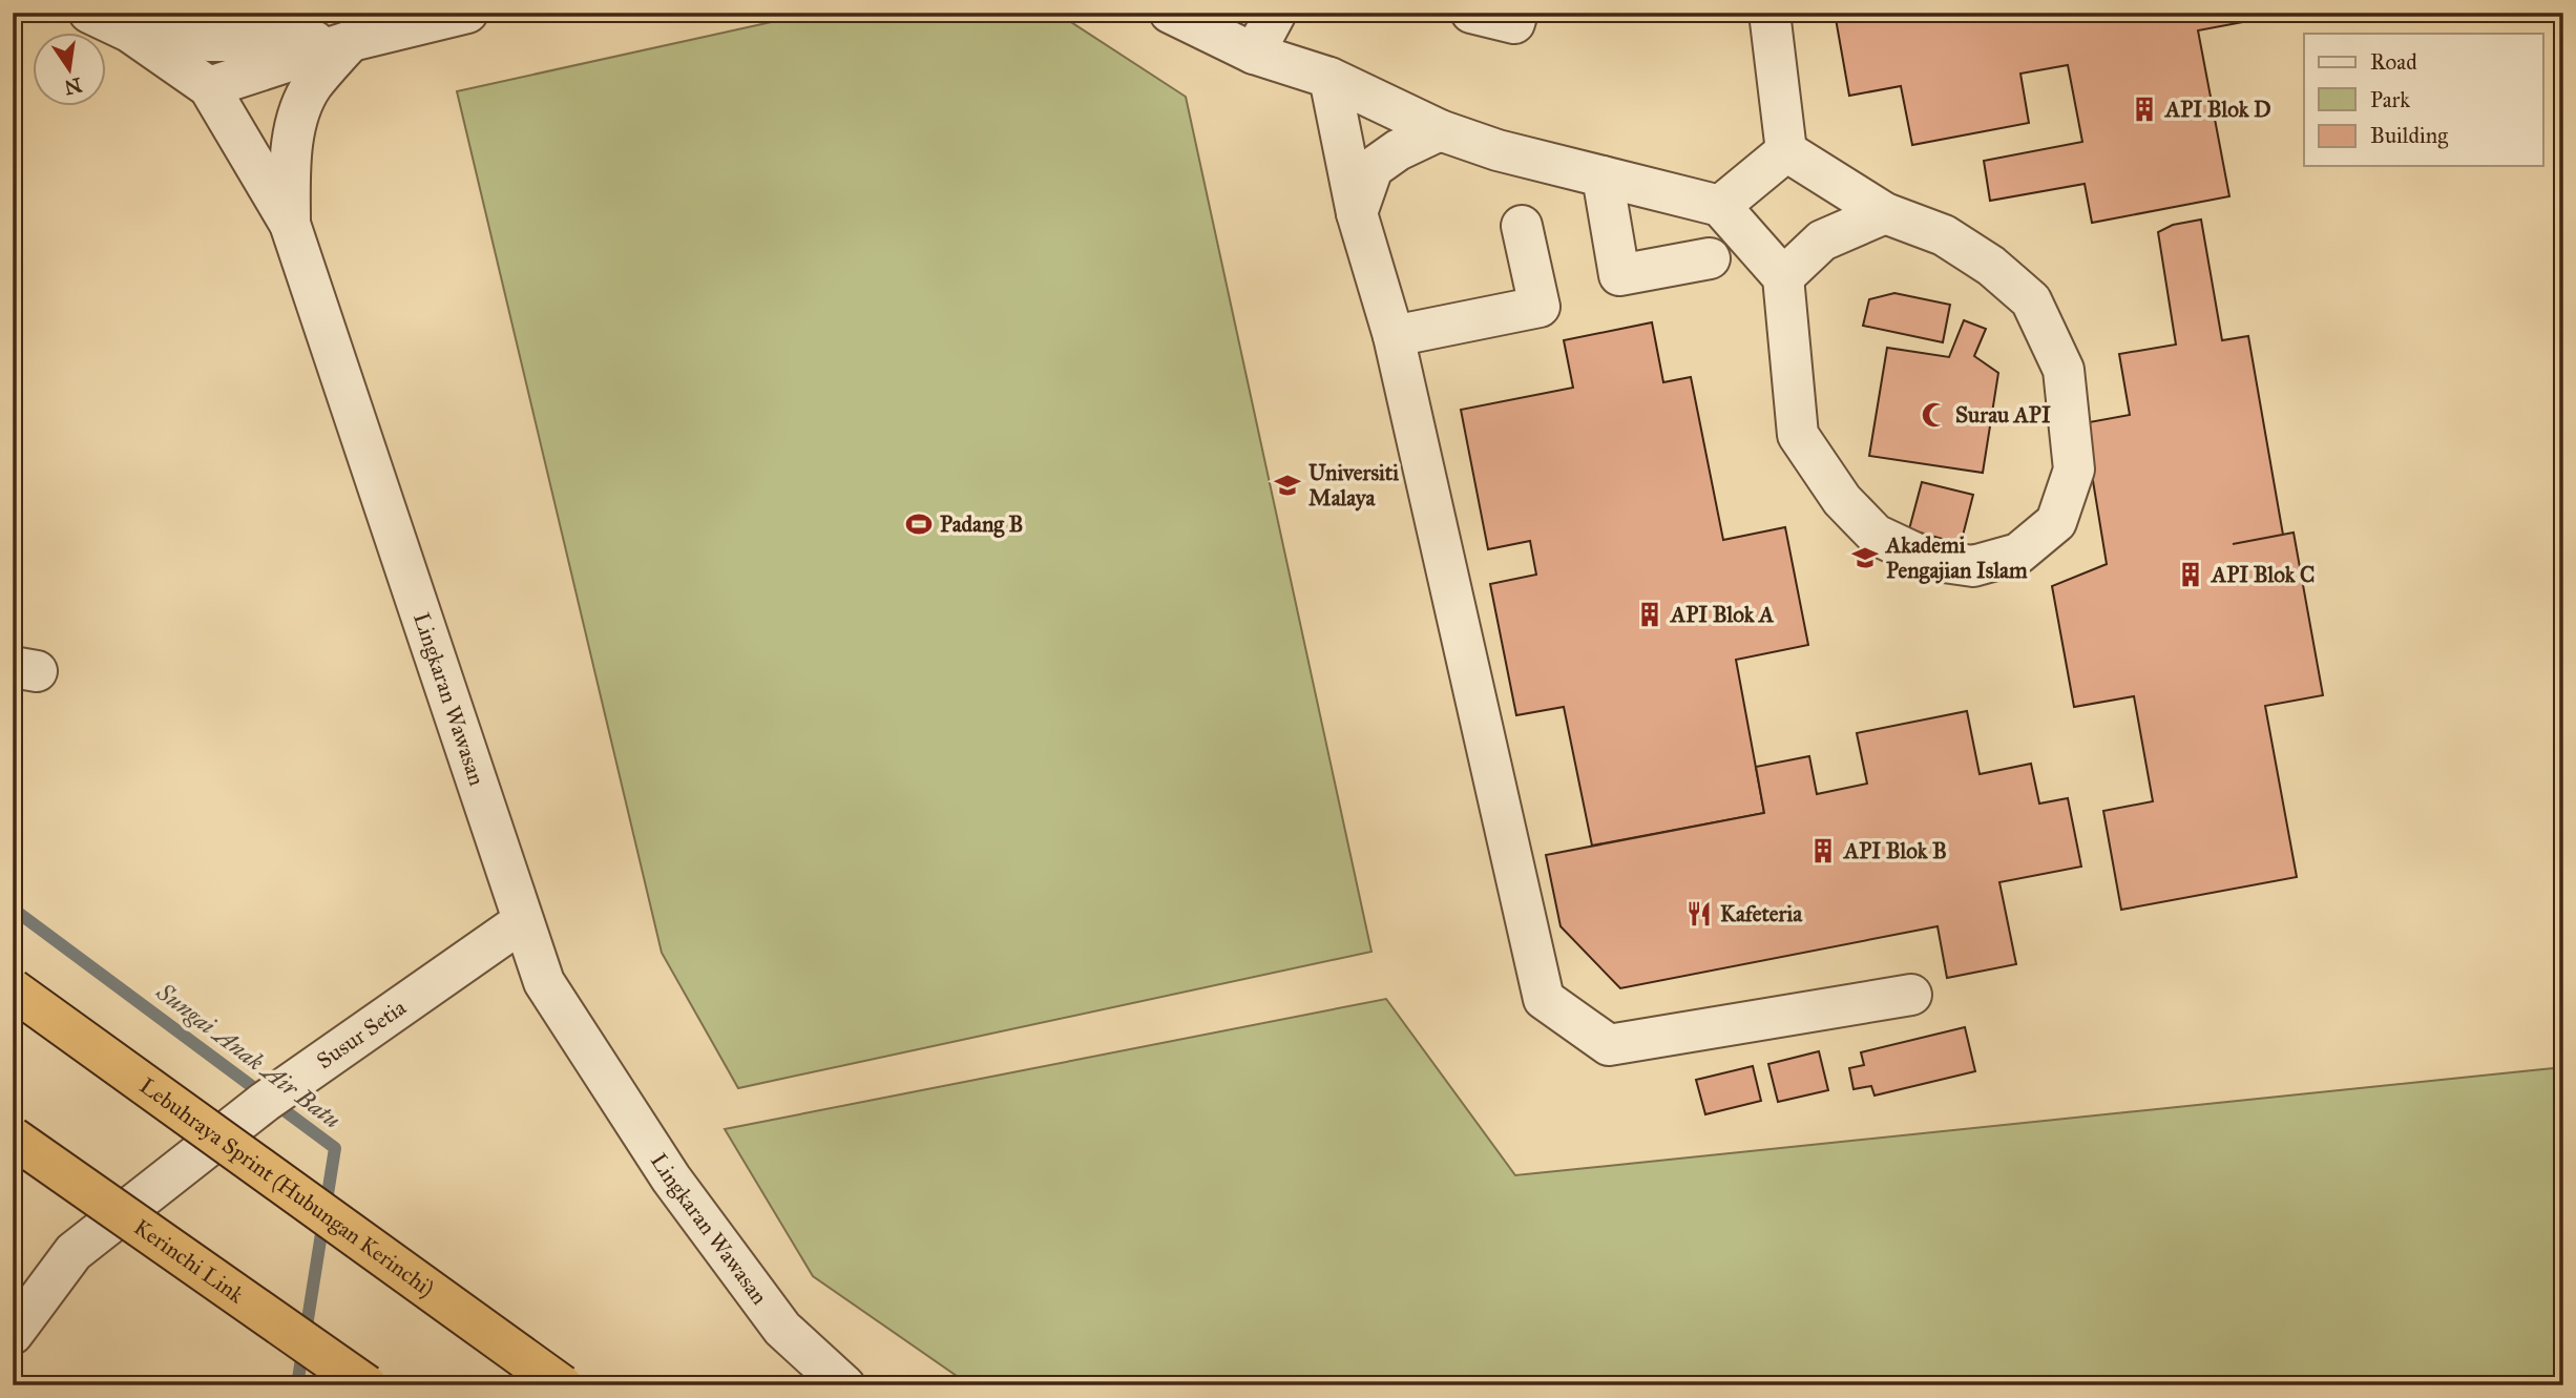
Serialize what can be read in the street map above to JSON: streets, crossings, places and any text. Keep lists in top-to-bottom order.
{
  "streets": {
    "highway": ["Lebuhraya Sprint (Hubungan Kerinchi)", "Kerinchi Link"],
    "street": ["Lingkaran Wawasan", "Susur Setia"]
  },
  "crossings": [
    ["Lingkaran Wawasan", "Susur Setia"]
  ],
  "water": ["Sungai Anak Air Batu"],
  "places": {
    "building": [
      "API Blok D",
      "API Blok C",
      "API Blok A",
      "API Blok B"
    ],
    "mosque": ["Surau API"],
    "school or university": ["Universiti Malaya", "Akademi Pengajian Islam"],
    "sports": ["Padang B"],
    "restaurant": ["Kafeteria"]
  },
  "legend": ["Road", "Park", "Building"],
  "north": "bottom"
}
